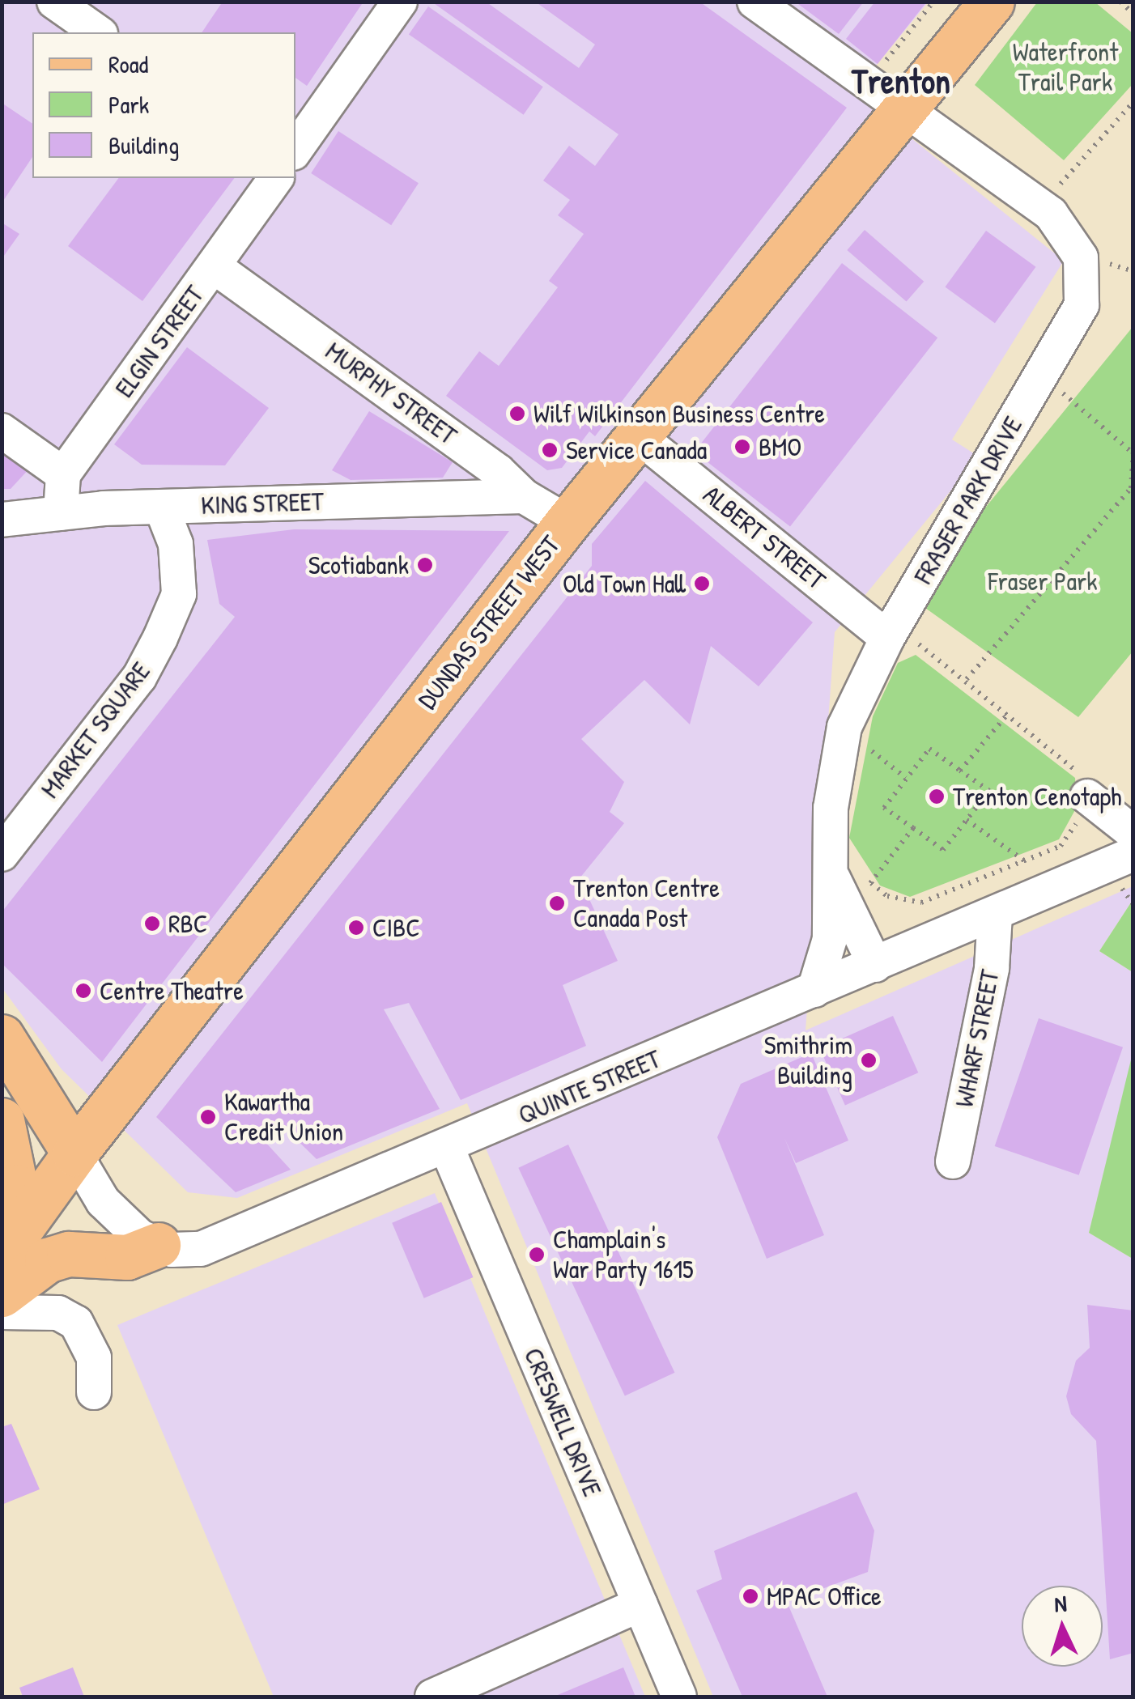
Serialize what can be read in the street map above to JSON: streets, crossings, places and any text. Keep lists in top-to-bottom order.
{
  "streets": {
    "main road": ["DUNDAS STREET WEST"],
    "street": [
      "ELGIN STREET",
      "MURPHY STREET",
      "FRASER PARK DRIVE",
      "KING STREET",
      "ALBERT STREET",
      "MARKET SQUARE",
      "WHARF STREET",
      "QUINTE STREET",
      "CRESWELL DRIVE"
    ]
  },
  "crossings": [
    ["ELGIN STREET", "MURPHY STREET"],
    ["MURPHY STREET", "KING STREET"],
    ["MURPHY STREET", "DUNDAS STREET WEST"],
    ["FRASER PARK DRIVE", "ALBERT STREET"],
    ["FRASER PARK DRIVE", "DUNDAS STREET WEST"],
    ["FRASER PARK DRIVE", "QUINTE STREET"],
    ["KING STREET", "MARKET SQUARE"],
    ["ALBERT STREET", "DUNDAS STREET WEST"],
    ["DUNDAS STREET WEST", "QUINTE STREET"],
    ["WHARF STREET", "QUINTE STREET"],
    ["QUINTE STREET", "CRESWELL DRIVE"]
  ],
  "districts": ["Trenton"],
  "parks": ["Waterfront Trail Park", "Fraser Park"],
  "places": [
    "Wilf Wilkinson Business Centre",
    "BMO",
    "Service Canada",
    "Scotiabank",
    "Old Town Hall",
    "Trenton Cenotaph",
    "Trenton Centre Canada Post",
    "RBC",
    "CIBC",
    "Centre Theatre",
    "Smithrim Building",
    "Kawartha Credit Union",
    "Champlain's War Party 1615",
    "MPAC Office"
  ],
  "legend": ["Road", "Park", "Building"],
  "north": "top"
}
